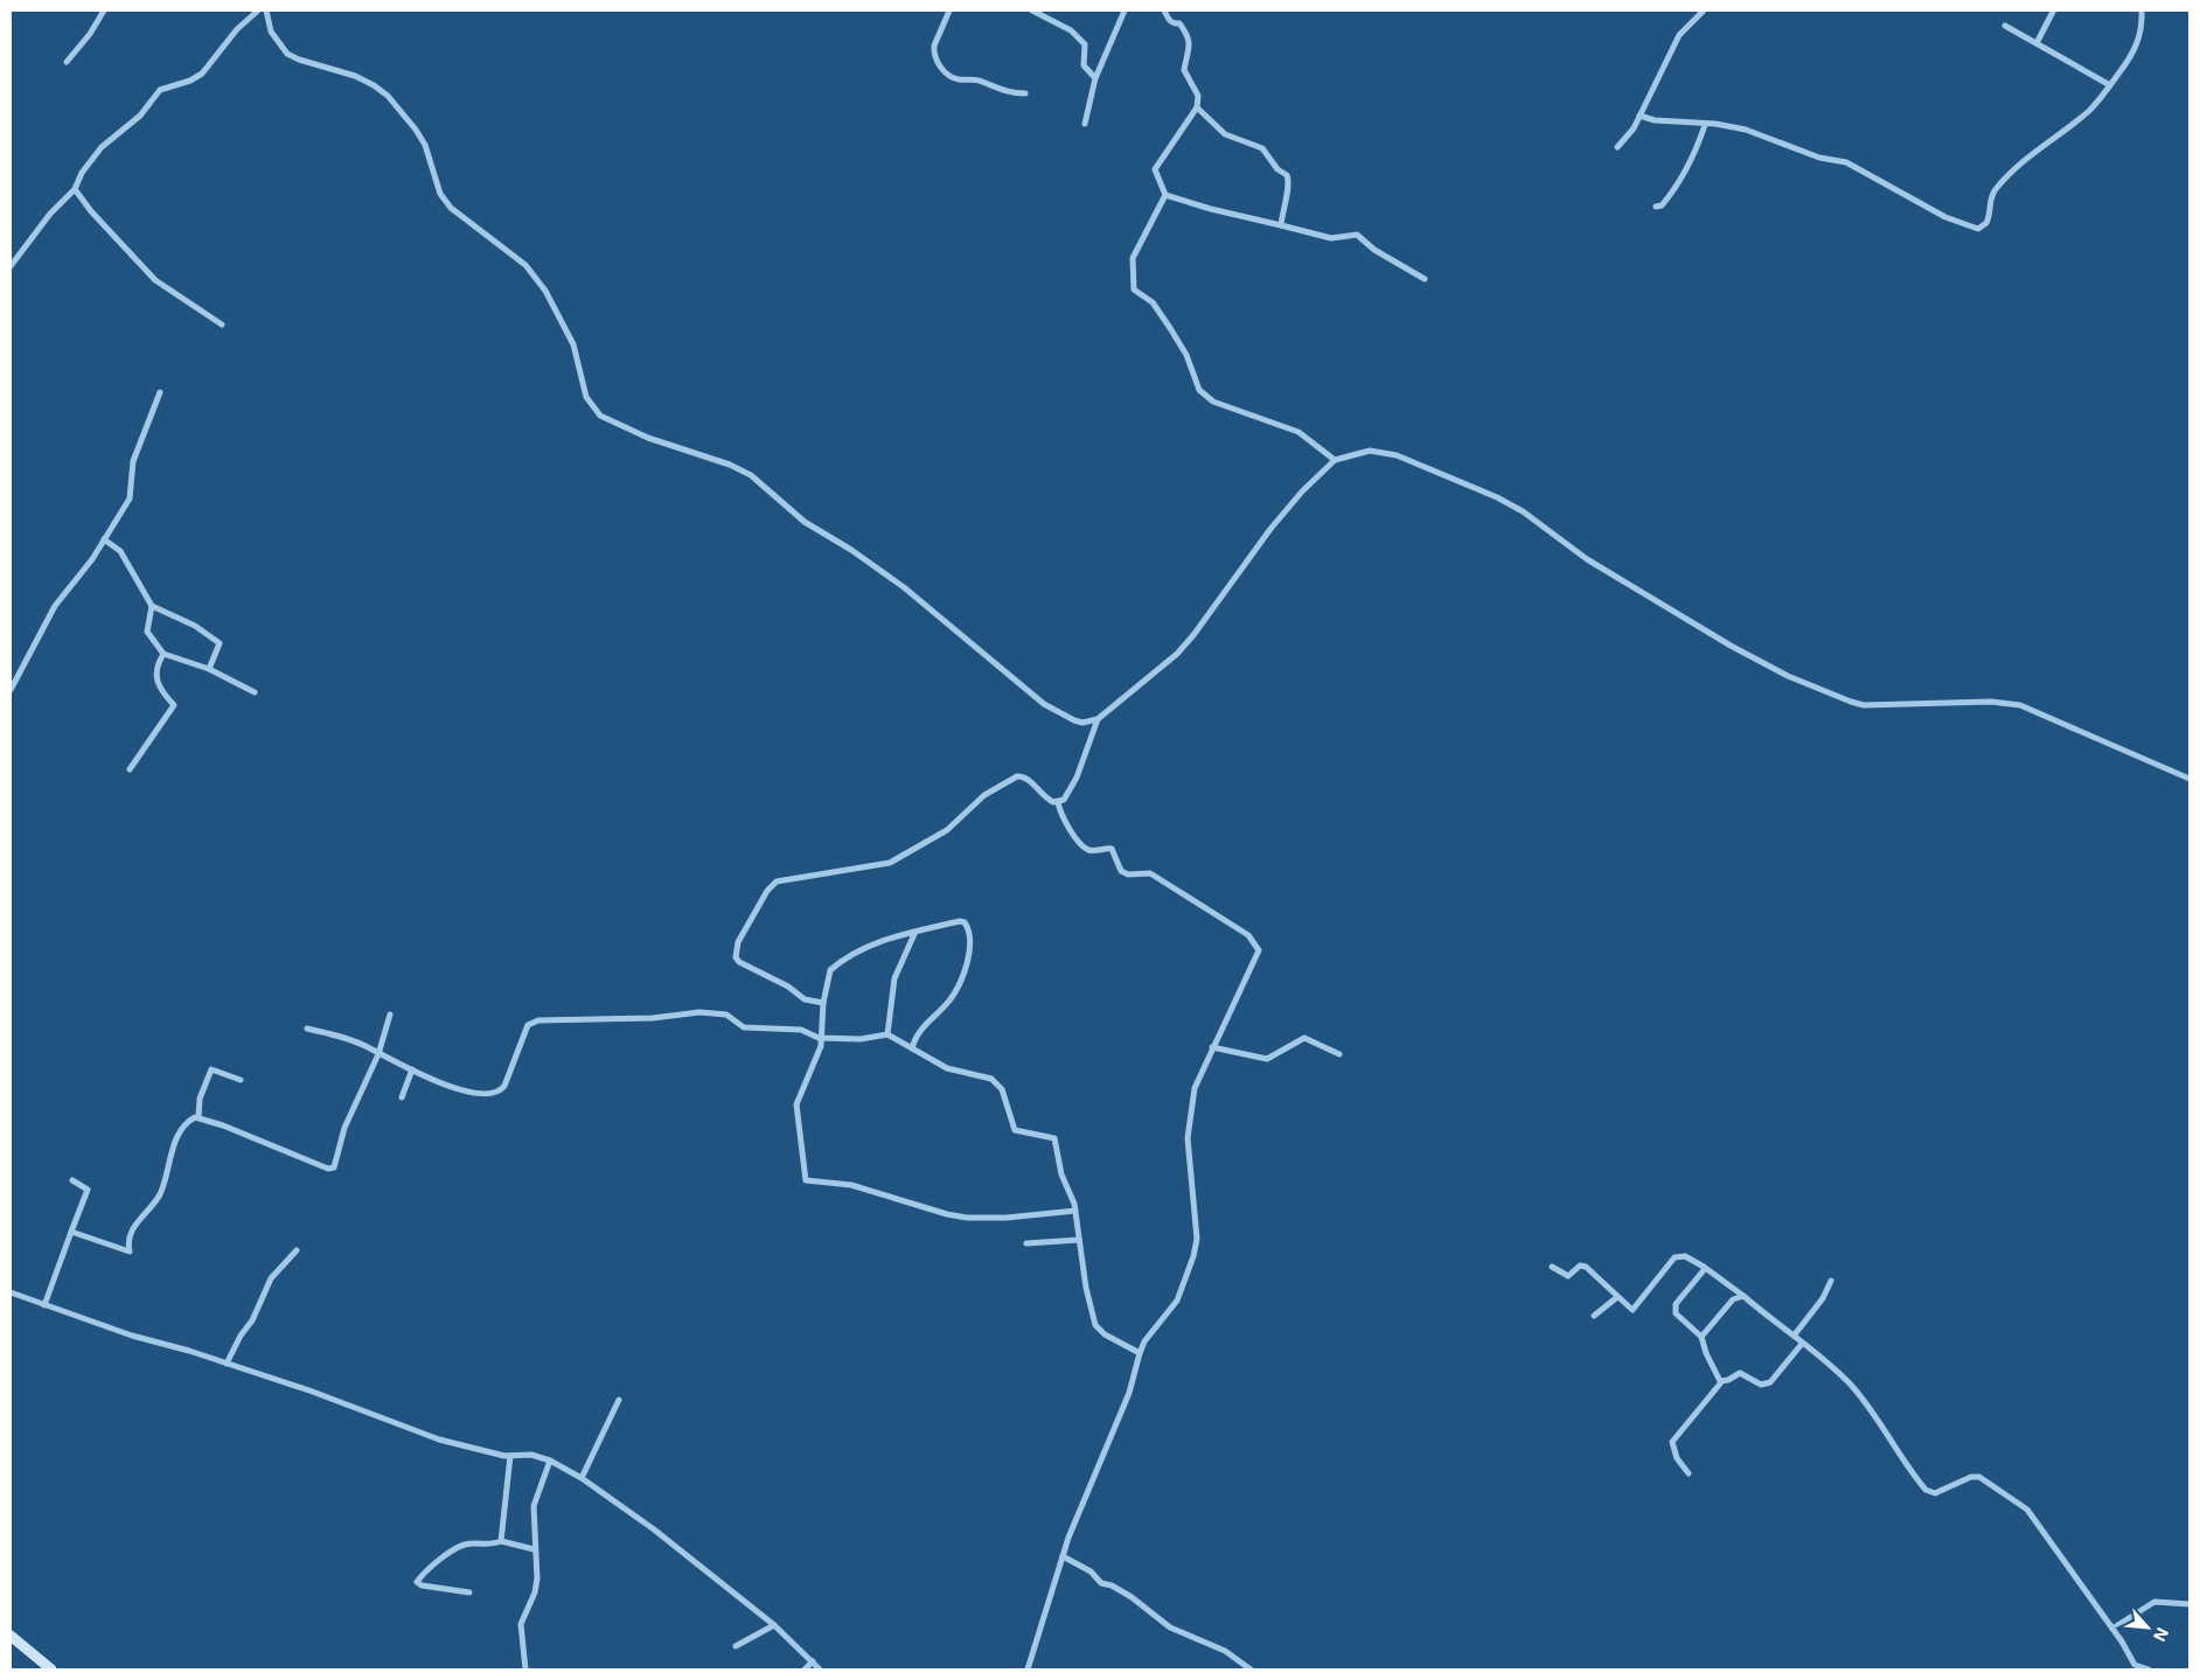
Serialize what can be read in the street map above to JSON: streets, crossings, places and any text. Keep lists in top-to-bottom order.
{
  "north": "bottom right"
}
